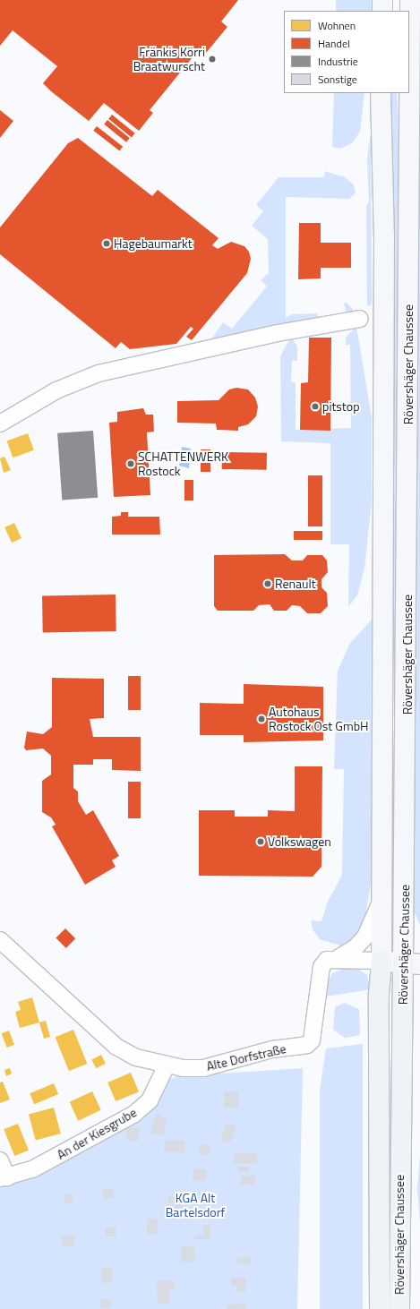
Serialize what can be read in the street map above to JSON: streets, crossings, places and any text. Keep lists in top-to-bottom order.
{
  "streets": {
    "highway": ["Rövershäger Chaussee"],
    "street": ["Alte Dorfstraße", "An der Kiesgrube"]
  },
  "crossings": [
    ["Rövershäger Chaussee", "Alte Dorfstraße"],
    ["Alte Dorfstraße", "An der Kiesgrube"]
  ],
  "parks": ["KGA Alt Bartelsdorf"],
  "places": [
    "Fränkis Körri Braatwurscht",
    "Hagebaumarkt",
    "pitstop",
    "SCHATTENWERK Rostock",
    "Renault",
    "Autohaus Rostock Ost GmbH",
    "Volkswagen"
  ],
  "legend": [
    "Wohnen",
    "Handel",
    "Industrie",
    "Sonstige"
  ]
}
